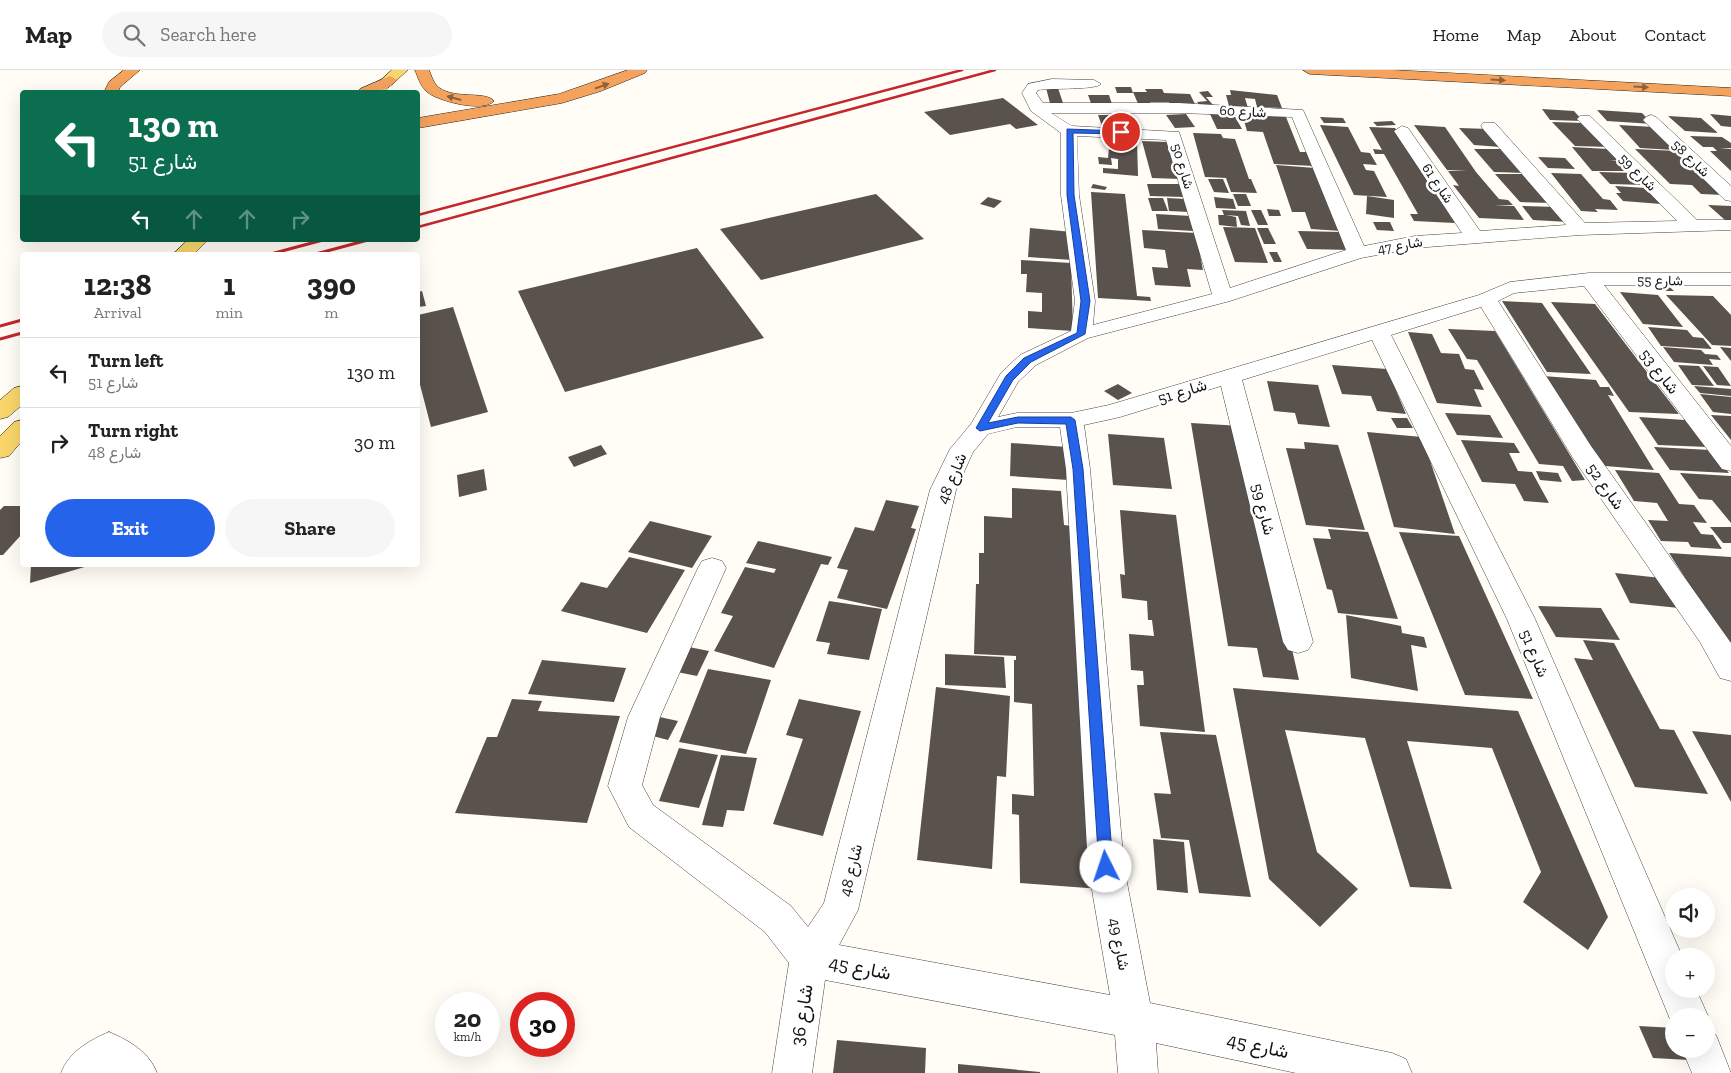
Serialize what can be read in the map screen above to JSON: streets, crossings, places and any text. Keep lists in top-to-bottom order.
{
  "streets": {
    "street": [
      "شارع 60",
      "شارع 58",
      "شارع 50",
      "شارع 59",
      "شارع 61",
      "شارع 47",
      "شارع 55",
      "شارع 53",
      "شارع 51",
      "شارع 48",
      "شارع 52",
      "شارع 49",
      "شارع 45",
      "شارع 36"
    ]
  },
  "crossings": [
    ["شارع 60", "شارع 47"],
    ["شارع 50", "شارع 47"],
    ["شارع 59", "شارع 47"],
    ["شارع 59", "شارع 51"],
    ["شارع 61", "شارع 47"],
    ["شارع 47", "شارع 48"],
    ["شارع 55", "شارع 53"],
    ["شارع 55", "شارع 51"],
    ["شارع 53", "شارع 51"],
    ["شارع 51", "شارع 48"],
    ["شارع 51", "شارع 52"],
    ["شارع 51", "شارع 49"],
    ["شارع 48", "شارع 45"],
    ["شارع 48", "شارع 36"],
    ["شارع 49", "شارع 45"],
    ["شارع 45", "شارع 36"]
  ],
  "page": {
    "header": "Map",
    "search": "Search here",
    "nav": [
      "Home",
      "Map",
      "About",
      "Contact"
    ],
    "turn": ["130 m", "شارع 51"],
    "eta": [
      "12:38",
      "Arrival",
      "1",
      "min",
      "390",
      "m"
    ],
    "list": [
      {
        "name": "Turn left",
        "note": "شارع 51",
        "value": "130 m"
      },
      {
        "name": "Turn right",
        "note": "شارع 48",
        "value": "30 m"
      }
    ],
    "buttons": ["Exit", "Share"],
    "map_buttons": ["+", "−"],
    "speed": "20 km/h",
    "limit": "30"
  }
}
